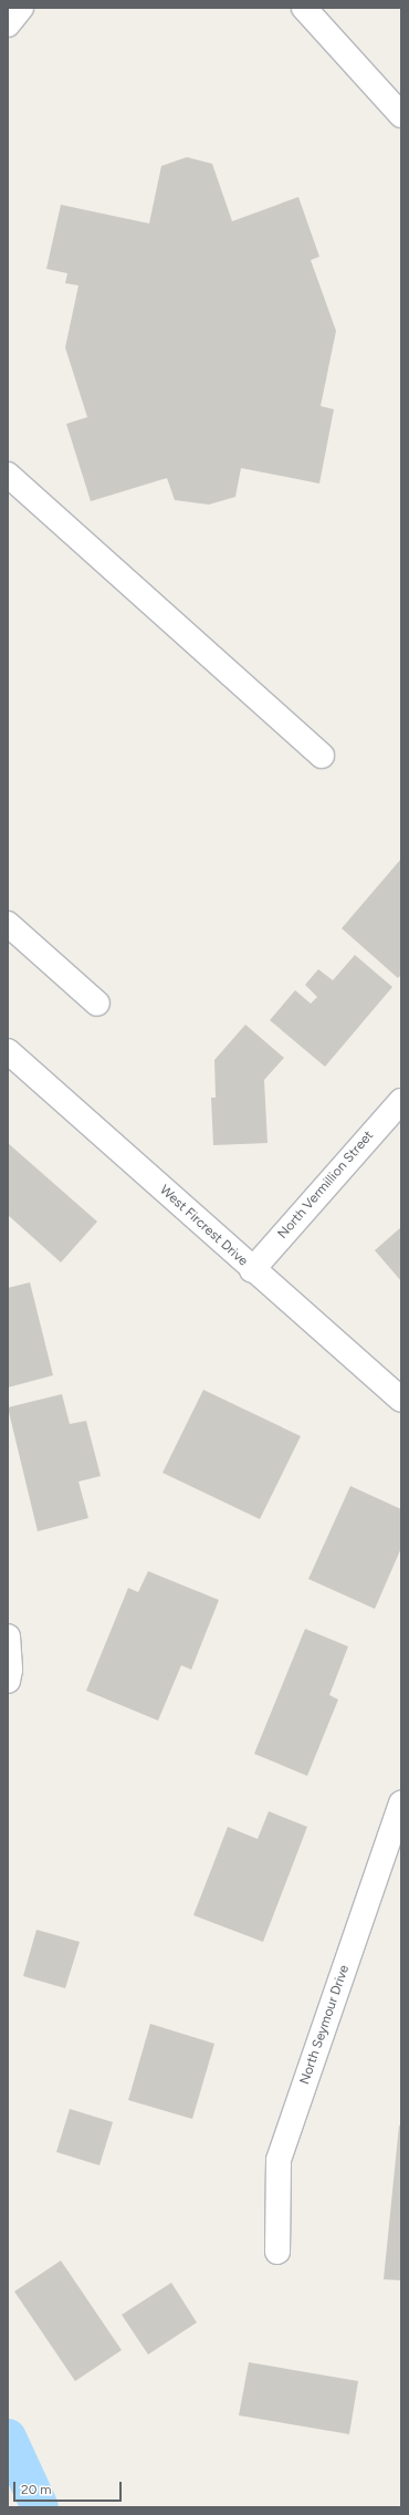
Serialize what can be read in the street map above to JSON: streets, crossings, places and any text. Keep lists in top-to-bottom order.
{
  "streets": {
    "street": ["North Vermillion Street", "West Fircrest Drive", "North Seymour Drive"]
  },
  "crossings": [
    ["North Vermillion Street", "West Fircrest Drive"]
  ],
  "scale_bar": "20 m"
}
